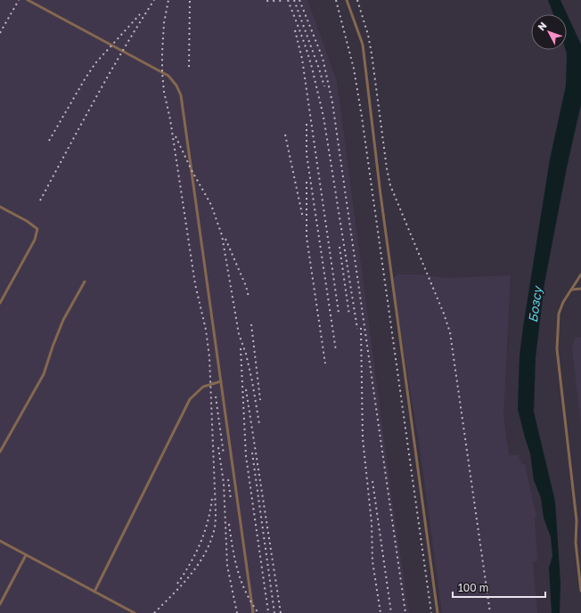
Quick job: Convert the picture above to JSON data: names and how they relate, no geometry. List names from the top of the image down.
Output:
{
  "water": ["Бозсу"],
  "scale_bar": "100 m",
  "north": "top left"
}
